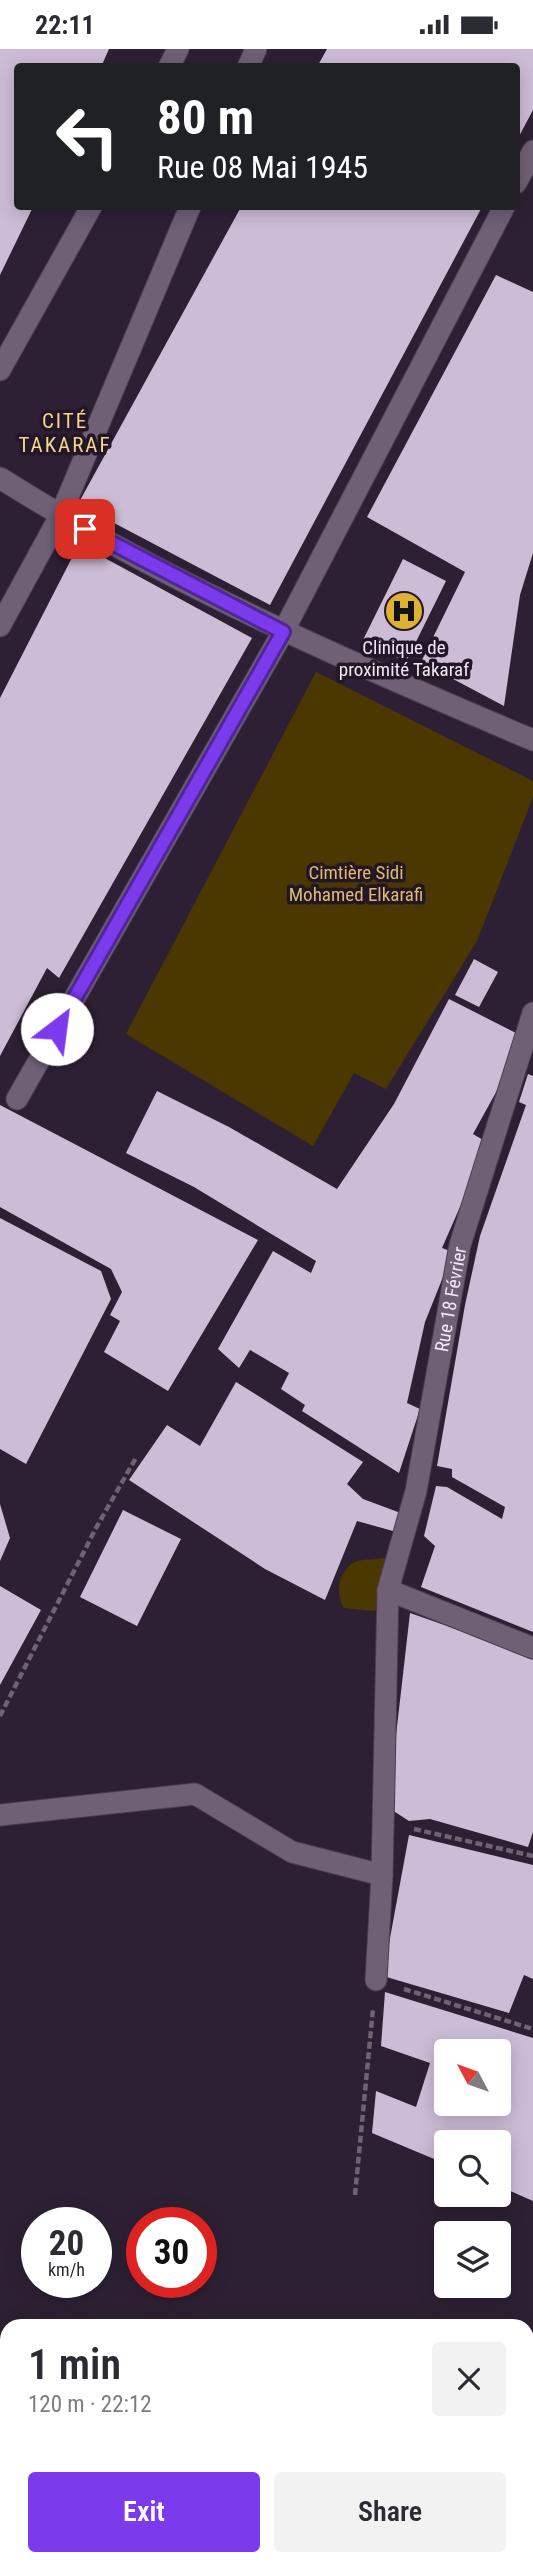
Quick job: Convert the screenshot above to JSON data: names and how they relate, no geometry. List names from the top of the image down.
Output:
{
  "streets": {
    "street": ["Rue 18 Février"]
  },
  "districts": ["CITÉ TAKARAF"],
  "parks": ["Cimtière Sidi Mohamed Elkarafi"],
  "places": {
    "hospital": ["Clinique de proximité Takaraf"]
  },
  "north": "top left",
  "page": {
    "status": "22:11",
    "turn": ["80 m", "Rue 08 Mai 1945"],
    "speed": "20 km/h",
    "limit": "30",
    "heading": ["1 min", "120 m · 22:12"],
    "buttons": ["Exit", "Share"]
  }
}
